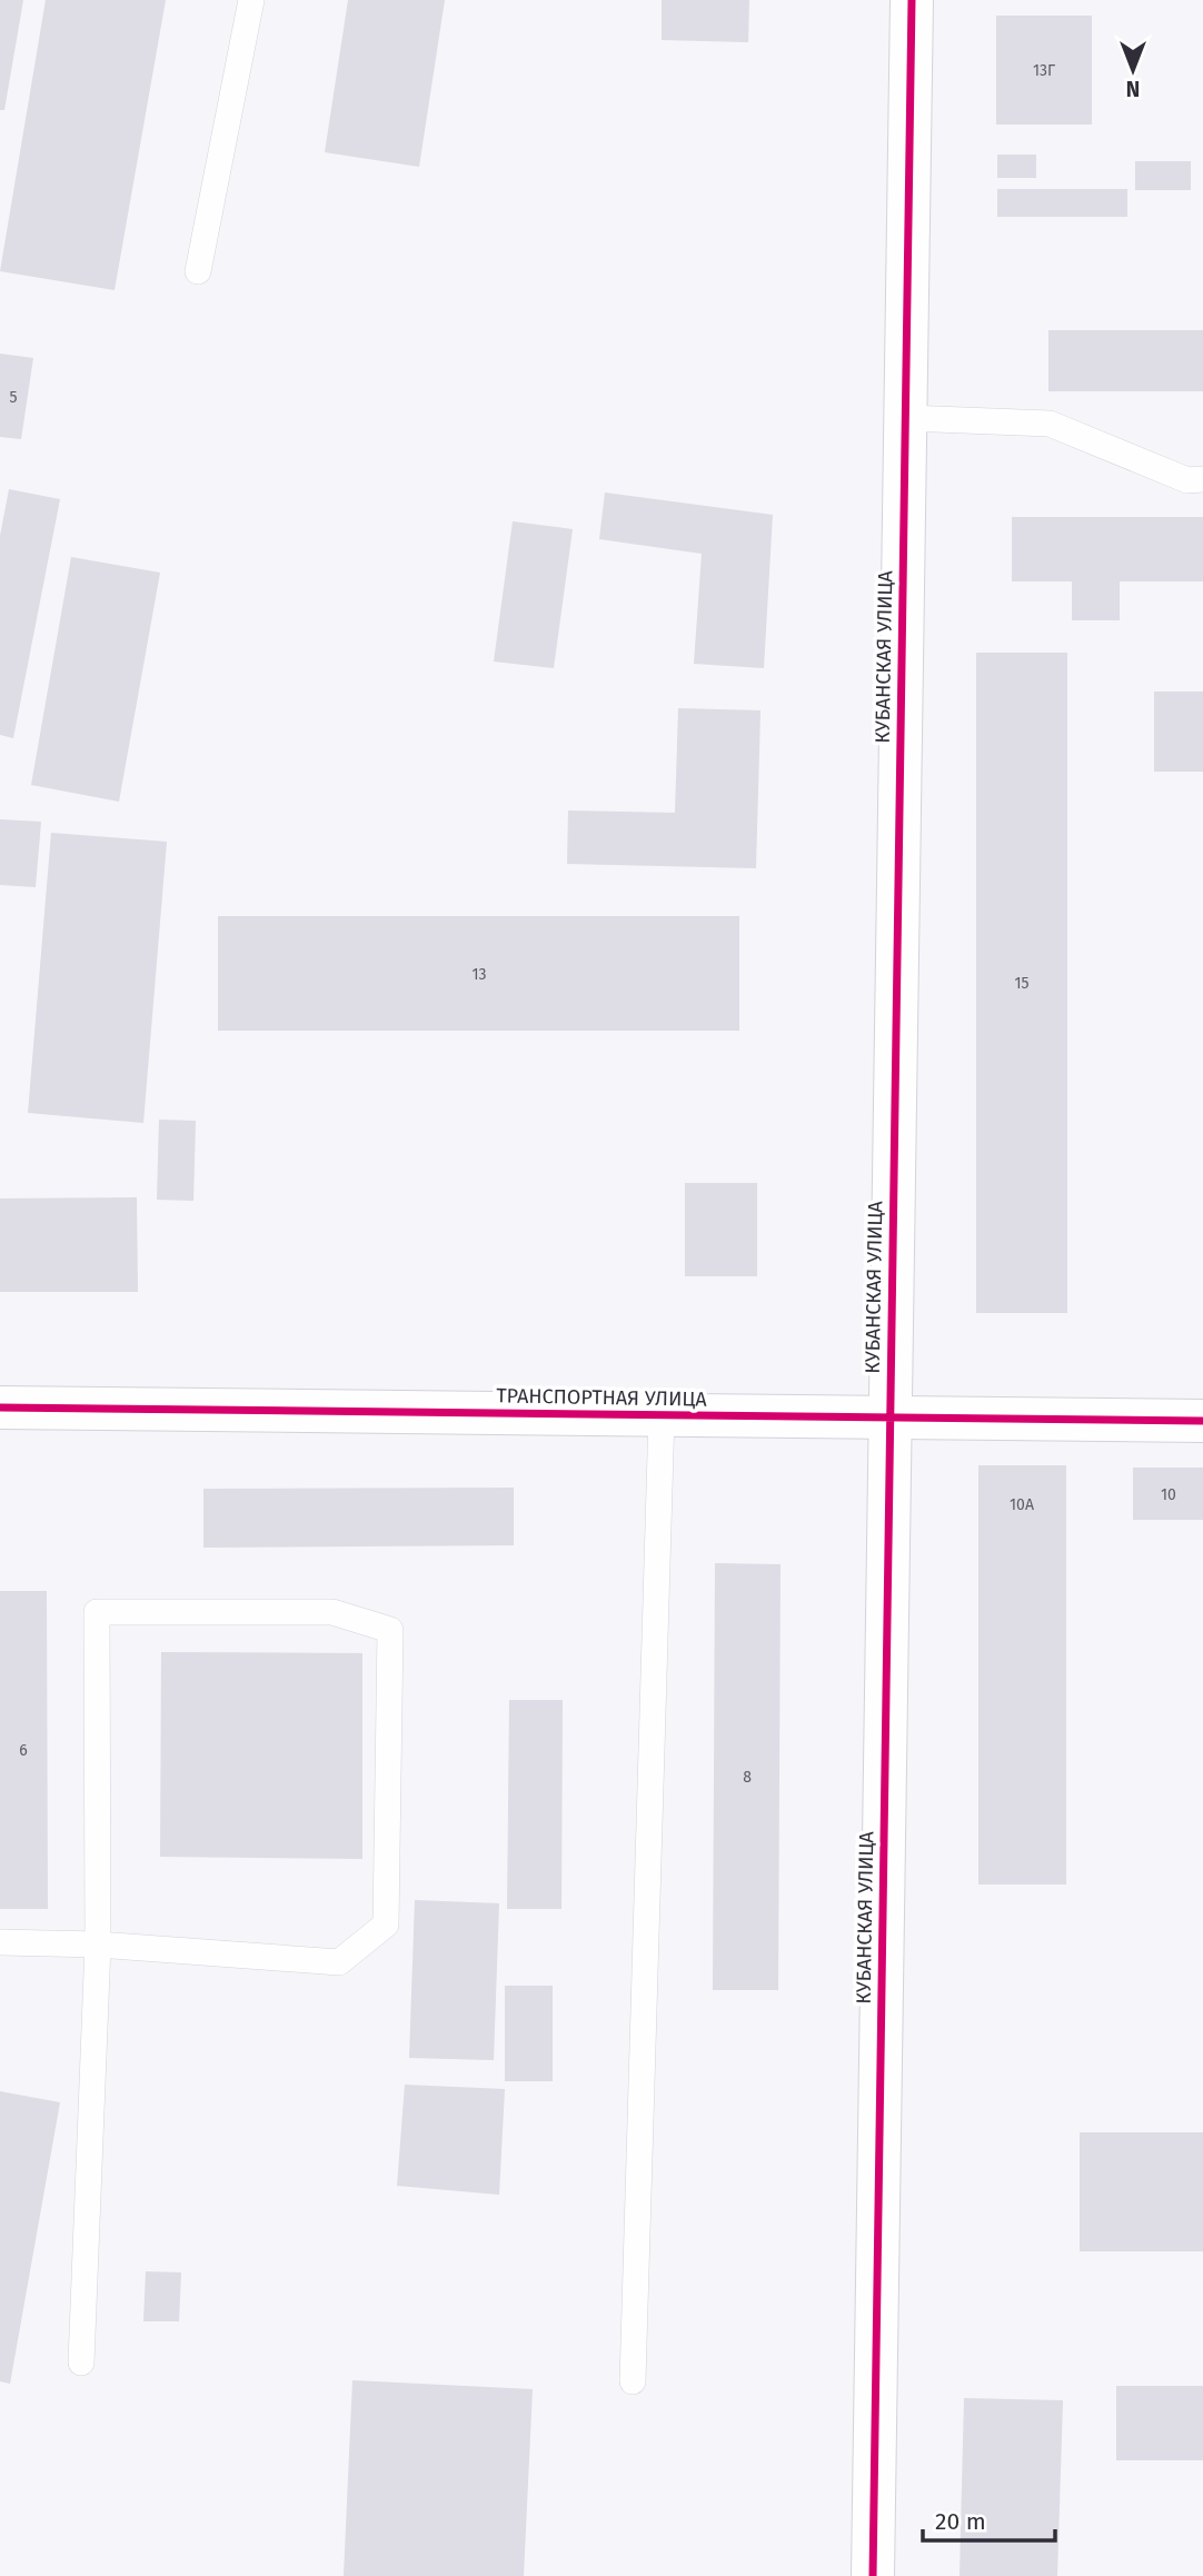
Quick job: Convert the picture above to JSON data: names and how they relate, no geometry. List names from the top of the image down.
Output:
{
  "streets": {
    "street": ["КУБАНСКАЯ УЛИЦА", "ТРАНСПОРТНАЯ УЛИЦА"]
  },
  "crossings": [
    ["КУБАНСКАЯ УЛИЦА", "ТРАНСПОРТНАЯ УЛИЦА"]
  ],
  "house_numbers": [
    "13Г",
    "5",
    "13",
    "15",
    "10",
    "10А",
    "6",
    "8"
  ],
  "scale_bar": "20 m",
  "north": "bottom"
}
